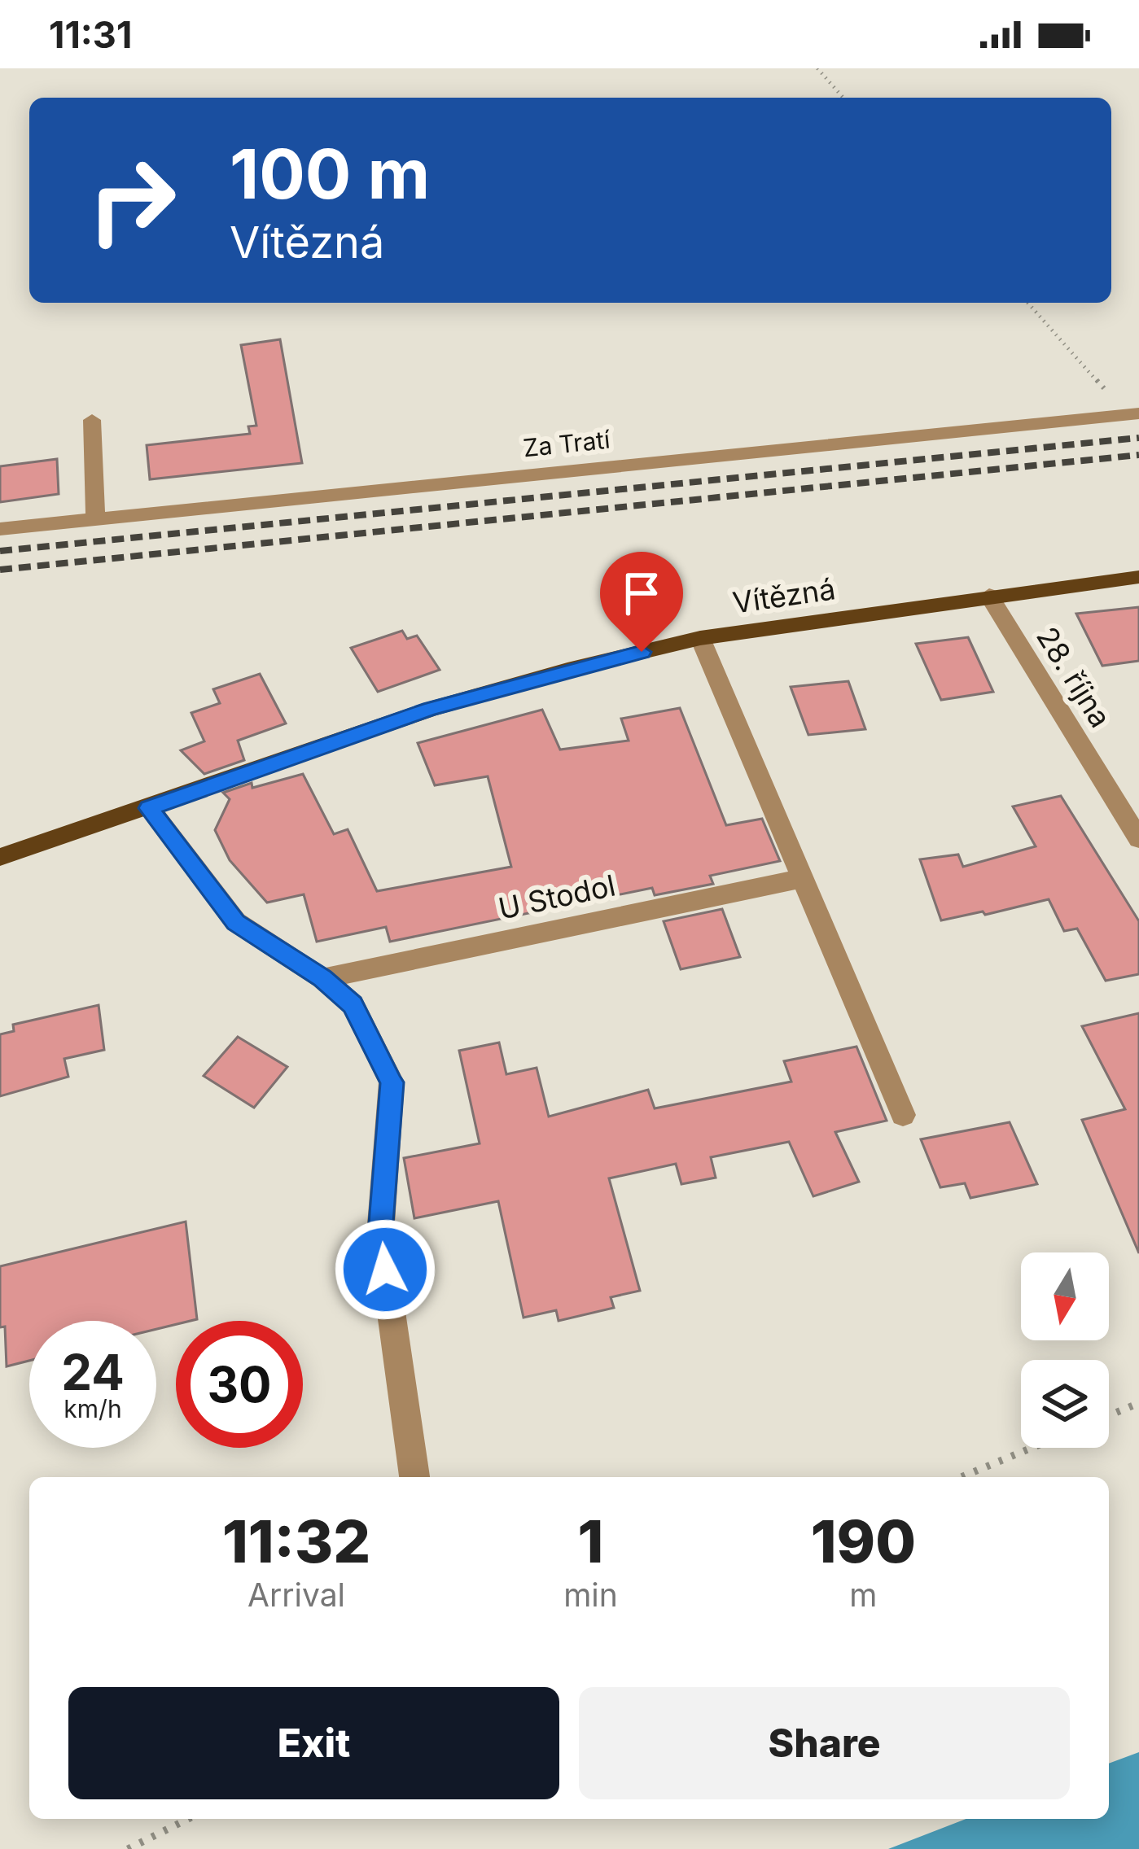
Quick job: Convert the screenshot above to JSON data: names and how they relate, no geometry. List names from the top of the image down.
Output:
{
  "streets": {
    "main road": ["Vítězná"],
    "street": ["Za Tratí", "28. října", "U Stodol"]
  },
  "crossings": [
    ["Vítězná", "28. října"]
  ],
  "north": "bottom",
  "page": {
    "status": "11:31",
    "turn": ["100 m", "Vítězná"],
    "speed": "24 km/h",
    "limit": "30",
    "eta": [
      "11:32",
      "Arrival",
      "1",
      "min",
      "190",
      "m"
    ],
    "buttons": ["Exit", "Share"]
  }
}
